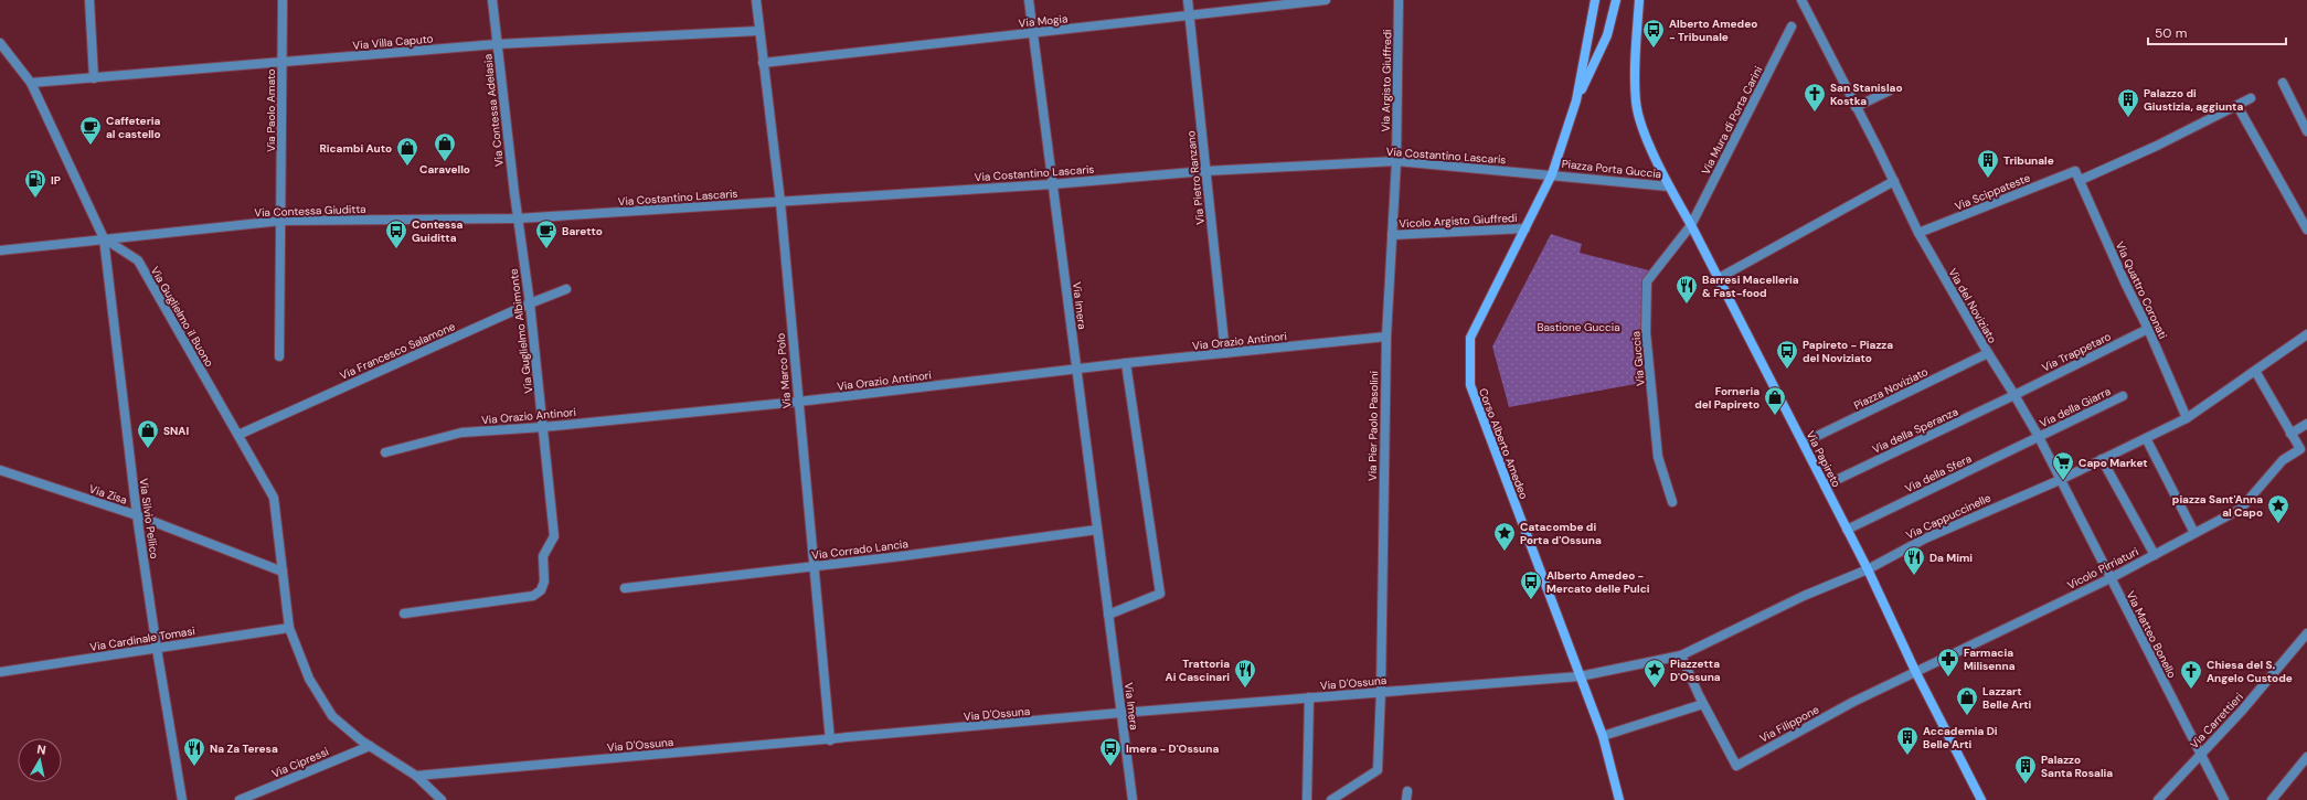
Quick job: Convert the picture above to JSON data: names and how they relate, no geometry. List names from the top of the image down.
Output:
{
  "streets": {
    "street": [
      "Via Mogia",
      "Via Villa Caputo",
      "Via Argisto Giuffredi",
      "Via Paolo Amato",
      "Via Contessa Adelasia",
      "Via Mura di Porta Carini",
      "Via Costantino Lascaris",
      "Piazza Porta Guccia",
      "Via Pietro Ranzano",
      "Via Scippateste",
      "Via Contessa Giuditta",
      "Vicolo Argisto Giuffredi",
      "Via Quattro Coronati",
      "Via Imera",
      "Via del Noviziato",
      "Via Guglielmo il Buono",
      "Via Guglielmo Albimonte",
      "Via Orazio Antinori",
      "Via Francesco Salamone",
      "Via Trappetaro",
      "Via Guccia",
      "Via Marco Polo",
      "Piazza Noviziato",
      "Via della Giarra",
      "Via Pier Paolo Pasolini",
      "Via della Speranza",
      "Corso Alberto Amedeo",
      "Via Papireto",
      "Via della Sfera",
      "Via Zisa",
      "Via Cappuccinelle",
      "Via Silvio Pellico",
      "Via Corrado Lancia",
      "Vicolo Pirriaturi",
      "Via Matteo Bonello",
      "Via Cardinale Tomasi",
      "Via D'Ossuna",
      "Via Carrettieri",
      "Via Filippone",
      "Via Cipressi"
    ]
  },
  "crossings": [
    ["Via Mogia", "Via Pietro Ranzano"],
    ["Via Mogia", "Via Imera"],
    ["Via Mogia", "Via Marco Polo"],
    ["Via Villa Caputo", "Via Paolo Amato"],
    ["Via Villa Caputo", "Via Contessa Adelasia"],
    ["Via Villa Caputo", "Via Marco Polo"],
    ["Via Argisto Giuffredi", "Via Costantino Lascaris"],
    ["Via Argisto Giuffredi", "Via Pier Paolo Pasolini"],
    ["Via Paolo Amato", "Via Contessa Giuditta"],
    ["Via Contessa Adelasia", "Via Costantino Lascaris"],
    ["Via Contessa Adelasia", "Via Contessa Giuditta"],
    ["Via Contessa Adelasia", "Via Guglielmo Albimonte"],
    ["Via Mura di Porta Carini", "Via Guccia"],
    ["Via Mura di Porta Carini", "Via Papireto"],
    ["Via Costantino Lascaris", "Piazza Porta Guccia"],
    ["Via Costantino Lascaris", "Via Pietro Ranzano"],
    ["Via Costantino Lascaris", "Via Contessa Giuditta"],
    ["Via Costantino Lascaris", "Via Imera"],
    ["Via Costantino Lascaris", "Via Guglielmo Albimonte"],
    ["Via Costantino Lascaris", "Via Marco Polo"],
    ["Via Costantino Lascaris", "Via Pier Paolo Pasolini"],
    ["Via Costantino Lascaris", "Corso Alberto Amedeo"],
    ["Piazza Porta Guccia", "Corso Alberto Amedeo"],
    ["Piazza Porta Guccia", "Via Papireto"],
    ["Via Pietro Ranzano", "Via Orazio Antinori"],
    ["Via Scippateste", "Via Quattro Coronati"],
    ["Via Scippateste", "Via del Noviziato"],
    ["Via Contessa Giuditta", "Via Guglielmo il Buono"],
    ["Via Contessa Giuditta", "Via Guglielmo Albimonte"],
    ["Via Contessa Giuditta", "Via Silvio Pellico"],
    ["Vicolo Argisto Giuffredi", "Via Pier Paolo Pasolini"],
    ["Vicolo Argisto Giuffredi", "Corso Alberto Amedeo"],
    ["Via Quattro Coronati", "Via Trappetaro"],
    ["Via Quattro Coronati", "Via Cappuccinelle"],
    ["Via Imera", "Via Orazio Antinori"],
    ["Via Imera", "Via Corrado Lancia"],
    ["Via Imera", "Via D'Ossuna"],
    ["Via del Noviziato", "Via Trappetaro"],
    ["Via del Noviziato", "Piazza Noviziato"],
    ["Via del Noviziato", "Via della Giarra"],
    ["Via del Noviziato", "Via della Speranza"],
    ["Via del Noviziato", "Via della Sfera"],
    ["Via del Noviziato", "Via Cappuccinelle"],
    ["Via del Noviziato", "Via Matteo Bonello"],
    ["Via Guglielmo il Buono", "Via Francesco Salamone"],
    ["Via Guglielmo il Buono", "Via Zisa"],
    ["Via Guglielmo il Buono", "Via Silvio Pellico"],
    ["Via Guglielmo il Buono", "Via Cardinale Tomasi"],
    ["Via Guglielmo il Buono", "Via D'Ossuna"],
    ["Via Guglielmo il Buono", "Via Cipressi"],
    ["Via Guglielmo Albimonte", "Via Orazio Antinori"],
    ["Via Guglielmo Albimonte", "Via Francesco Salamone"],
    ["Via Orazio Antinori", "Via Marco Polo"],
    ["Via Orazio Antinori", "Via Pier Paolo Pasolini"],
    ["Via Trappetaro", "Via della Speranza"],
    ["Via Guccia", "Via Papireto"],
    ["Via Marco Polo", "Via Corrado Lancia"],
    ["Via Marco Polo", "Via D'Ossuna"],
    ["Piazza Noviziato", "Via Papireto"],
    ["Via della Giarra", "Via della Sfera"],
    ["Via Pier Paolo Pasolini", "Via D'Ossuna"],
    ["Via della Speranza", "Via Papireto"],
    ["Corso Alberto Amedeo", "Via Cappuccinelle"],
    ["Corso Alberto Amedeo", "Via D'Ossuna"],
    ["Via Papireto", "Via della Sfera"],
    ["Via Papireto", "Via Cappuccinelle"],
    ["Via Papireto", "Vicolo Pirriaturi"],
    ["Via Papireto", "Via Filippone"],
    ["Via Zisa", "Via Silvio Pellico"],
    ["Via Cappuccinelle", "Via Matteo Bonello"],
    ["Via Cappuccinelle", "Via D'Ossuna"],
    ["Via Cappuccinelle", "Via Filippone"],
    ["Via Silvio Pellico", "Via Cardinale Tomasi"],
    ["Vicolo Pirriaturi", "Via Matteo Bonello"],
    ["Vicolo Pirriaturi", "Via Filippone"],
    ["Via Matteo Bonello", "Via Carrettieri"]
  ],
  "parks": ["Bastione Guccia"],
  "places": {
    "bus stop": [
      "Alberto Amedeo - Tribunale",
      "Contessa Guiditta",
      "Papireto - Piazza del Noviziato",
      "Alberto Amedeo - Mercato delle Pulci",
      "Imera - D'Ossuna"
    ],
    "church": ["San Stanislao Kostka", "Chiesa del S. Angelo Custode"],
    "building": [
      "Palazzo di Giustizia, aggiunta",
      "Tribunale",
      "Accademia Di Belle Arti",
      "Palazzo Santa Rosalia"
    ],
    "cafe": ["Caffeteria al castello", "Baretto"],
    "shop": [
      "Caravello",
      "Ricambi Auto",
      "Forneria del Papireto",
      "SNAI",
      "Lazzart Belle Arti"
    ],
    "fuel station": ["IP"],
    "restaurant": [
      "Barresi Macelleria & Fast-food",
      "Da Mimi",
      "Trattoria Ai Cascinari",
      "Na Za Teresa"
    ],
    "supermarket": ["Capo Market"],
    "place": ["piazza Sant'Anna al Capo", "Catacombe di Porta d'Ossuna", "Piazzetta D'Ossuna"],
    "pharmacy": ["Farmacia Milisenna"]
  },
  "scale_bar": "50 m",
  "north": "top"
}
